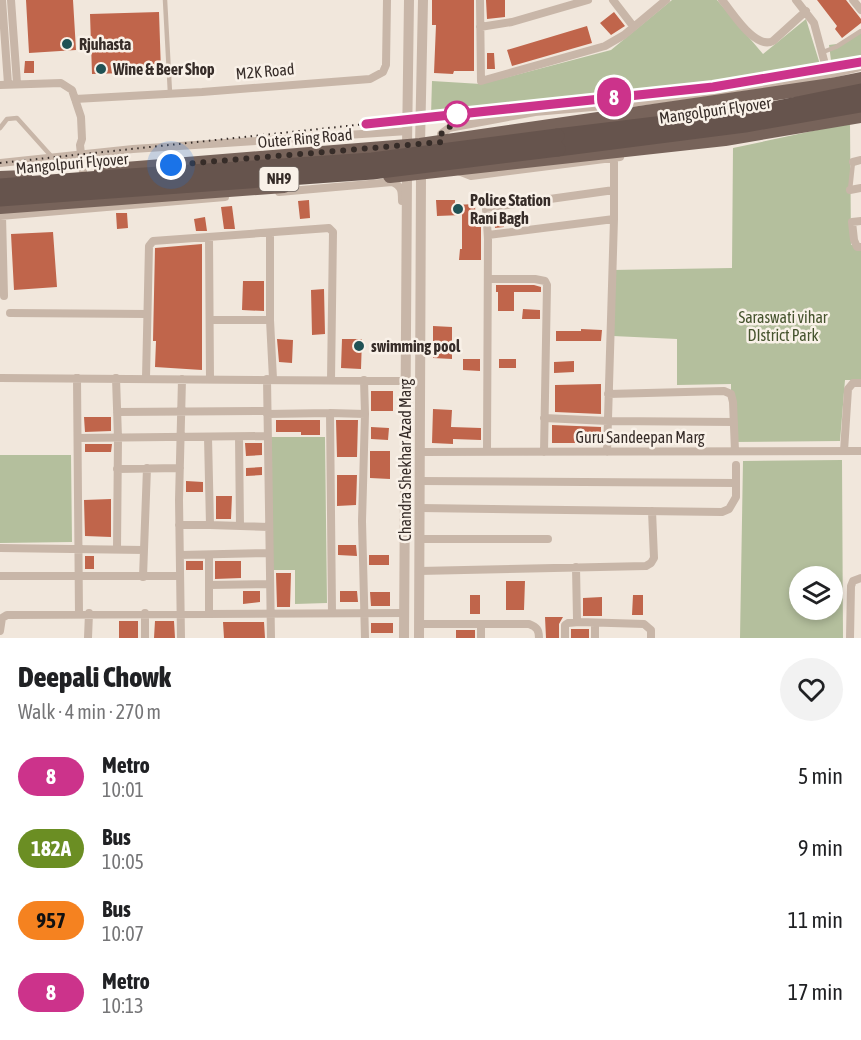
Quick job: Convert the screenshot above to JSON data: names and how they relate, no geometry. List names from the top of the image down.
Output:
{
  "streets": {
    "highway": ["Mangolpuri Flyover", "NH9"],
    "main road": ["Outer Ring Road"],
    "street": ["M2K Road", "Guru Sandeepan Marg", "Chandra Shekhar Azad Marg"]
  },
  "crossings": [
    ["Guru Sandeepan Marg", "Chandra Shekhar Azad Marg"]
  ],
  "parks": ["Saraswati vihar DIstrict Park"],
  "places": [
    "Rjuhasta",
    "Wine & Beer Shop",
    "Police Station Rani Bagh",
    "swimming pool"
  ],
  "lines": ["metro line 8"],
  "page": {
    "on_map": "8",
    "heading": ["Deepali Chowk", "Walk · 4 min · 270 m"],
    "list": [
      {
        "mark": "8",
        "name": "Metro",
        "note": "10:01",
        "value": "5 min"
      },
      {
        "mark": "182A",
        "name": "Bus",
        "note": "10:05",
        "value": "9 min"
      },
      {
        "mark": "957",
        "name": "Bus",
        "note": "10:07",
        "value": "11 min"
      },
      {
        "mark": "8",
        "name": "Metro",
        "note": "10:13",
        "value": "17 min"
      }
    ]
  }
}
